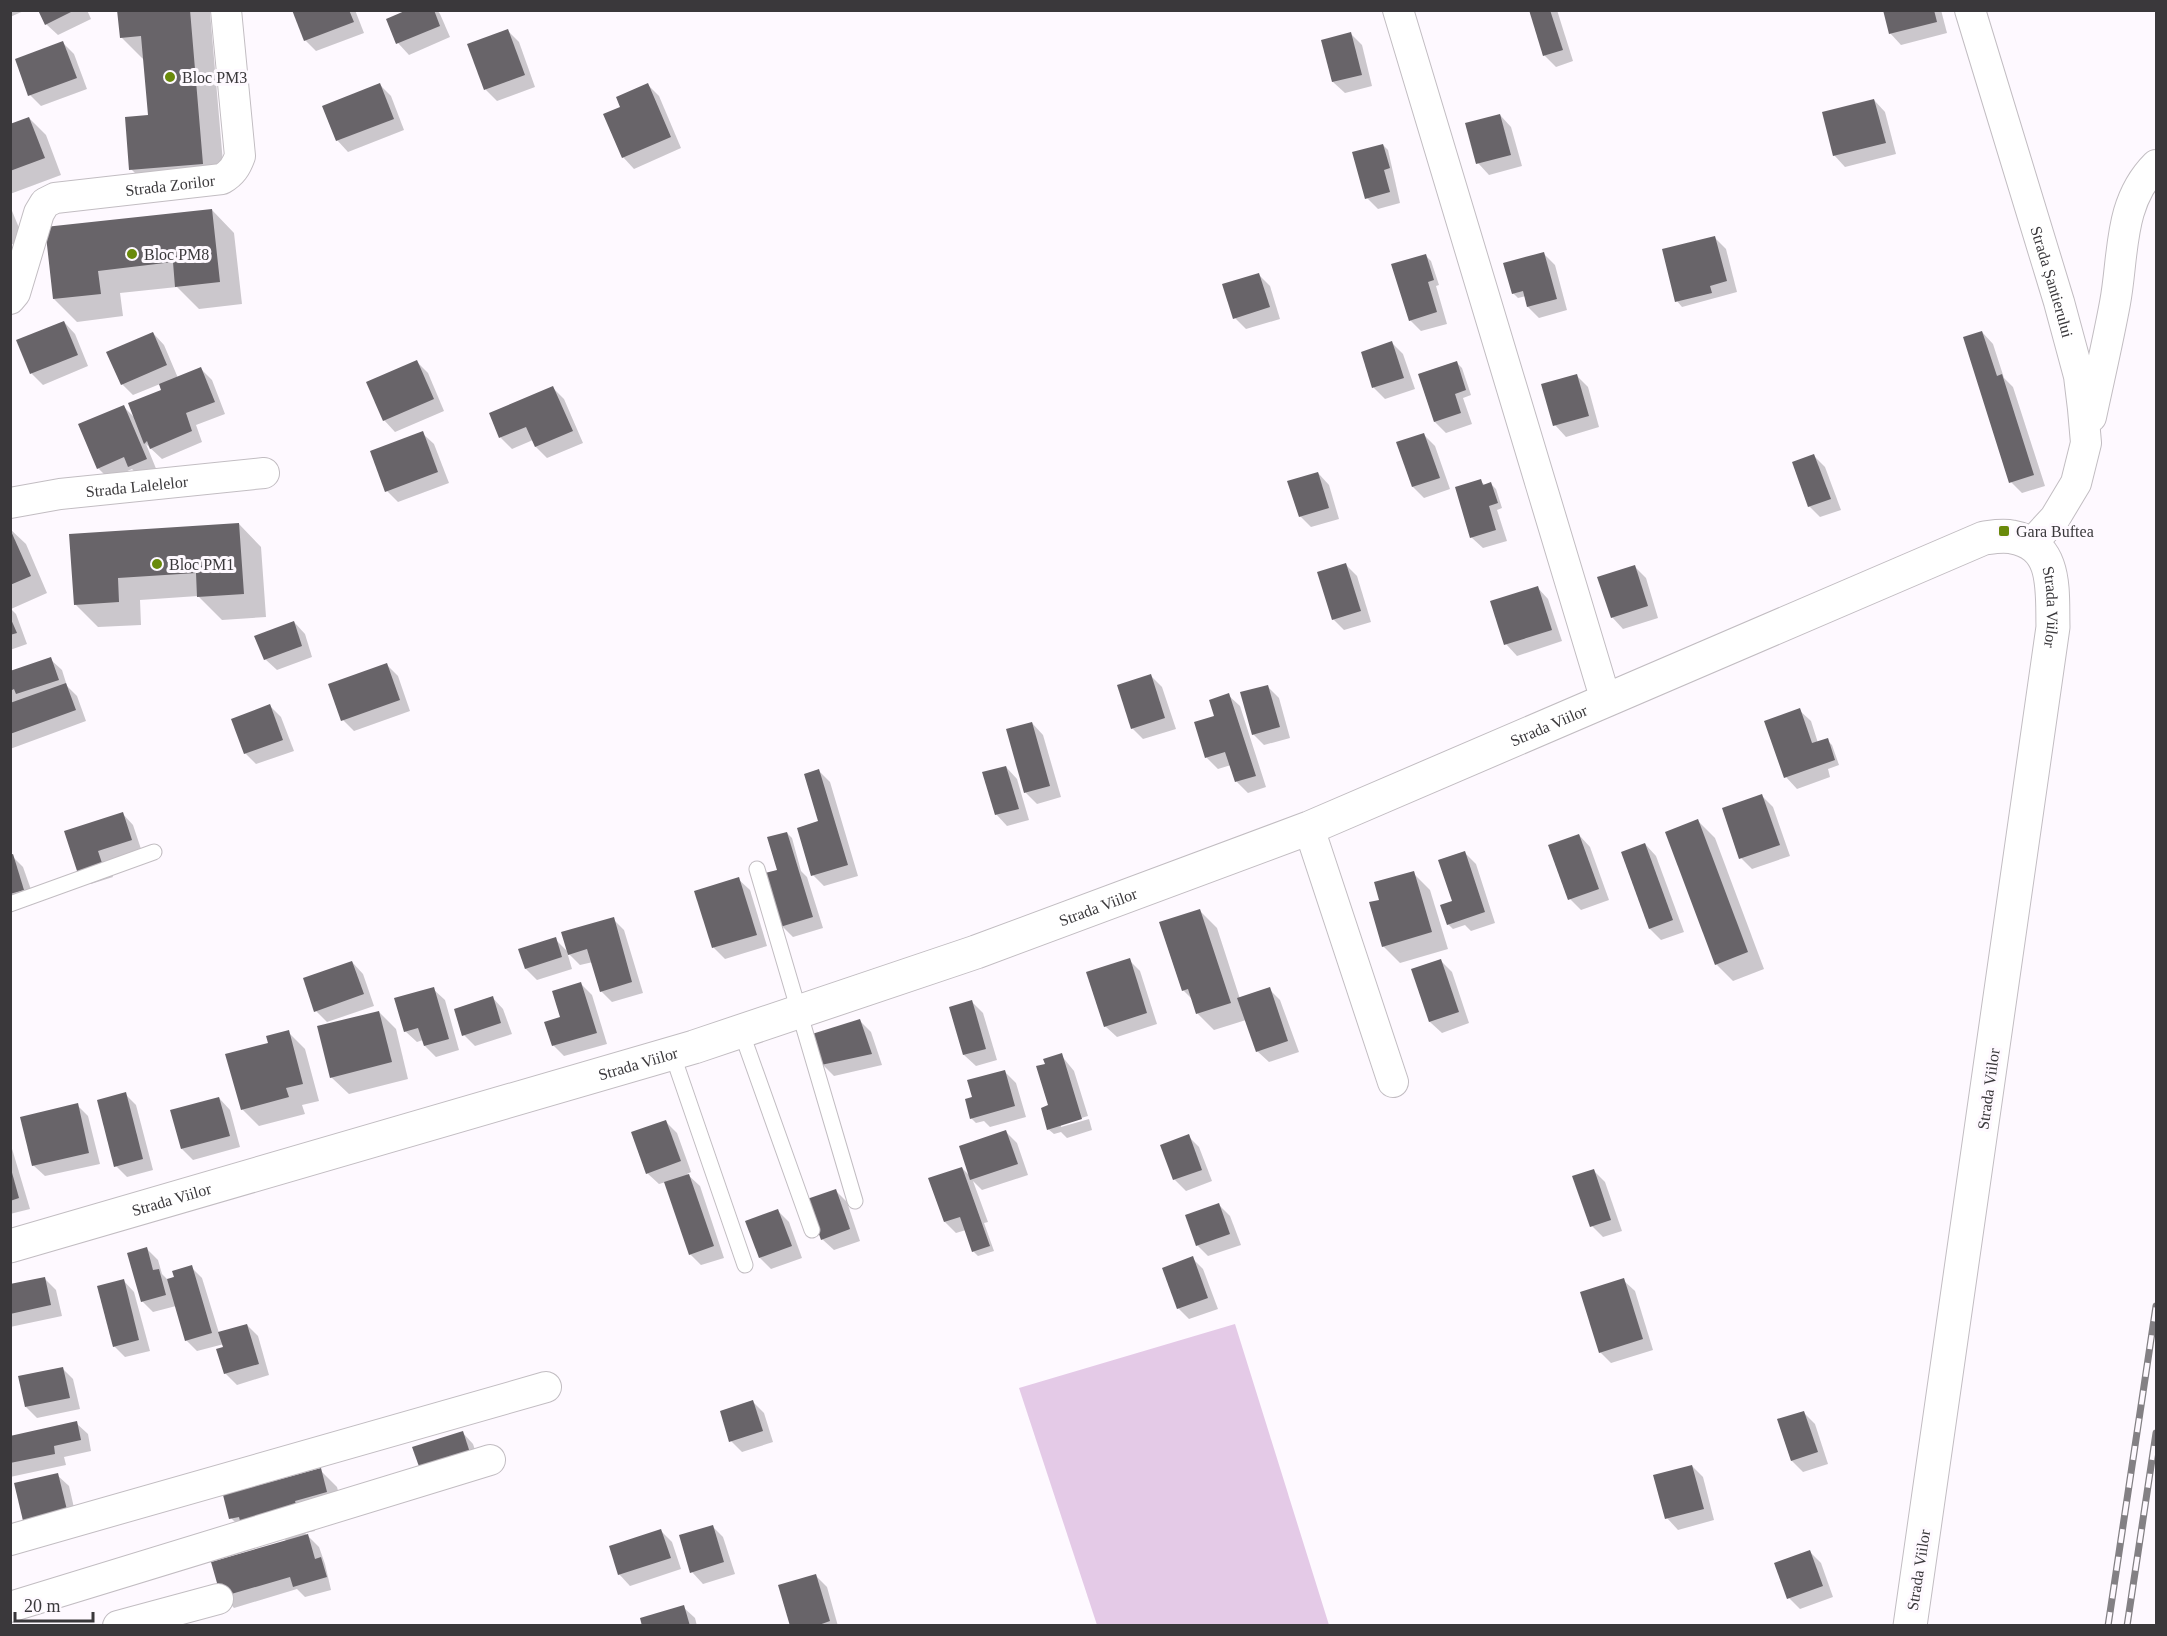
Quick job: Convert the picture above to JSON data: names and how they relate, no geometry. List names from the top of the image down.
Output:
{
  "streets": {
    "main road": ["Strada Viilor"],
    "street": ["Strada Zorilor", "Strada Șantierului", "Strada Lalelelor"]
  },
  "crossings": [
    ["Strada Șantierului", "Strada Viilor"]
  ],
  "places": {
    "other": ["Bloc PM3", "Bloc PM8", "Bloc PM1"],
    "transit": ["Gara Buftea"]
  },
  "scale_bar": "20 m"
}
